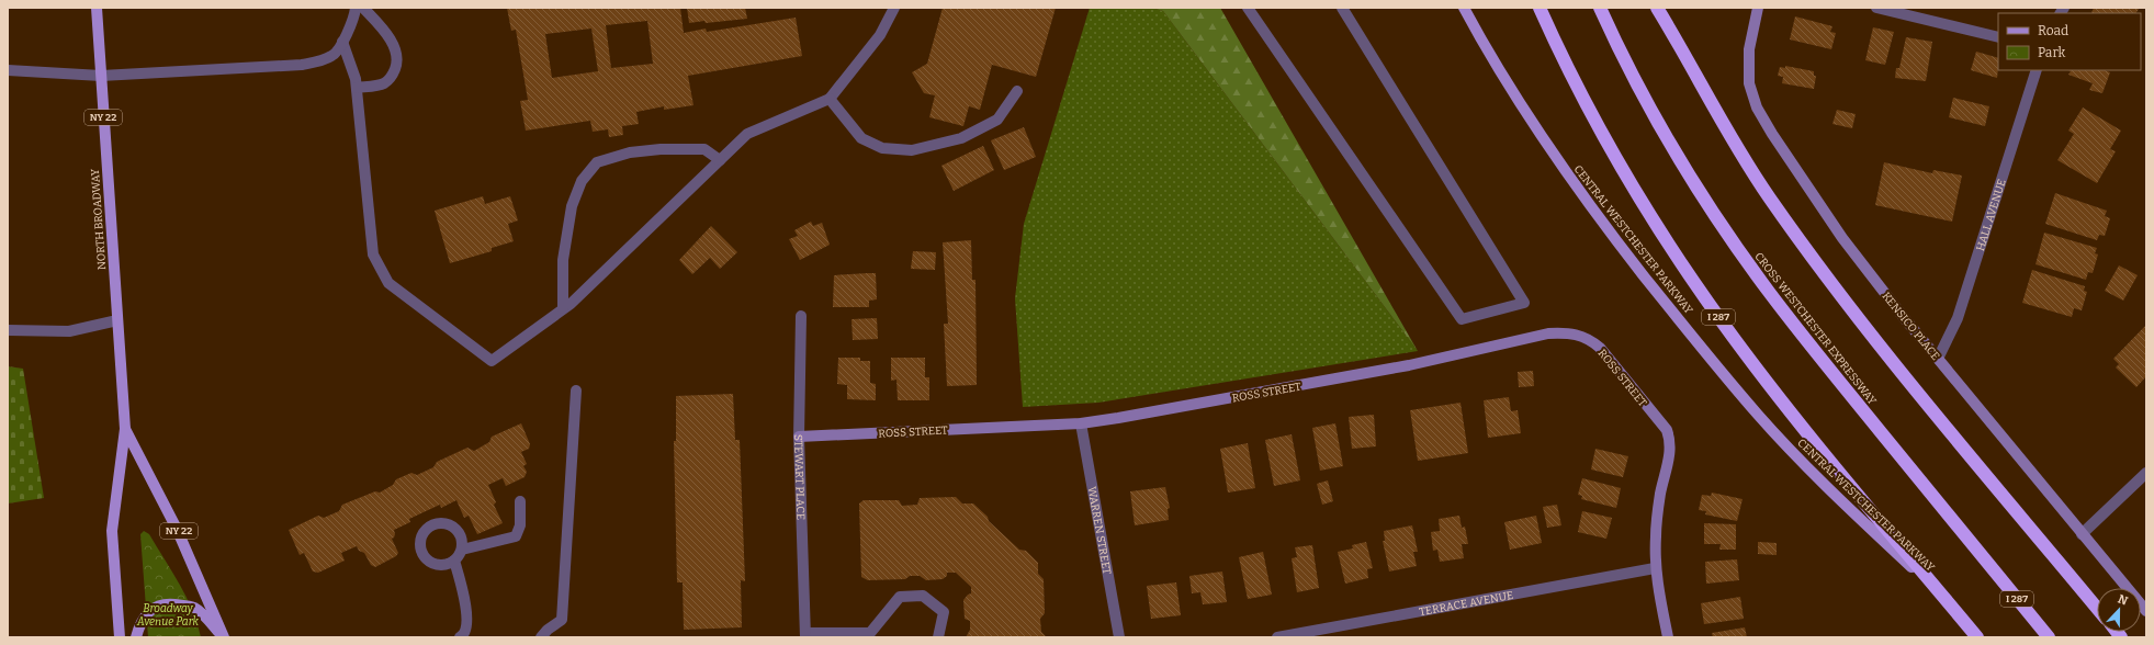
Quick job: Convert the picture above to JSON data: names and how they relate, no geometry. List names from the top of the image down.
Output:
{
  "streets": {
    "highway": ["I 287", "CROSS WESTCHESTER EXPRESSWAY"],
    "main road": ["NY 22", "NORTH BROADWAY", "CENTRAL WESTCHESTER PARKWAY"],
    "street": [
      "HALL AVENUE",
      "KENSICO PLACE",
      "ROSS STREET",
      "STEWART PLACE",
      "WARREN STREET",
      "TERRACE AVENUE"
    ]
  },
  "crossings": [
    ["HALL AVENUE", "KENSICO PLACE"],
    ["CENTRAL WESTCHESTER PARKWAY", "I 287"],
    ["ROSS STREET", "STEWART PLACE"],
    ["ROSS STREET", "WARREN STREET"],
    ["ROSS STREET", "TERRACE AVENUE"]
  ],
  "parks": ["Broadway Avenue Park"],
  "legend": ["Road", "Park"],
  "north": "top"
}
